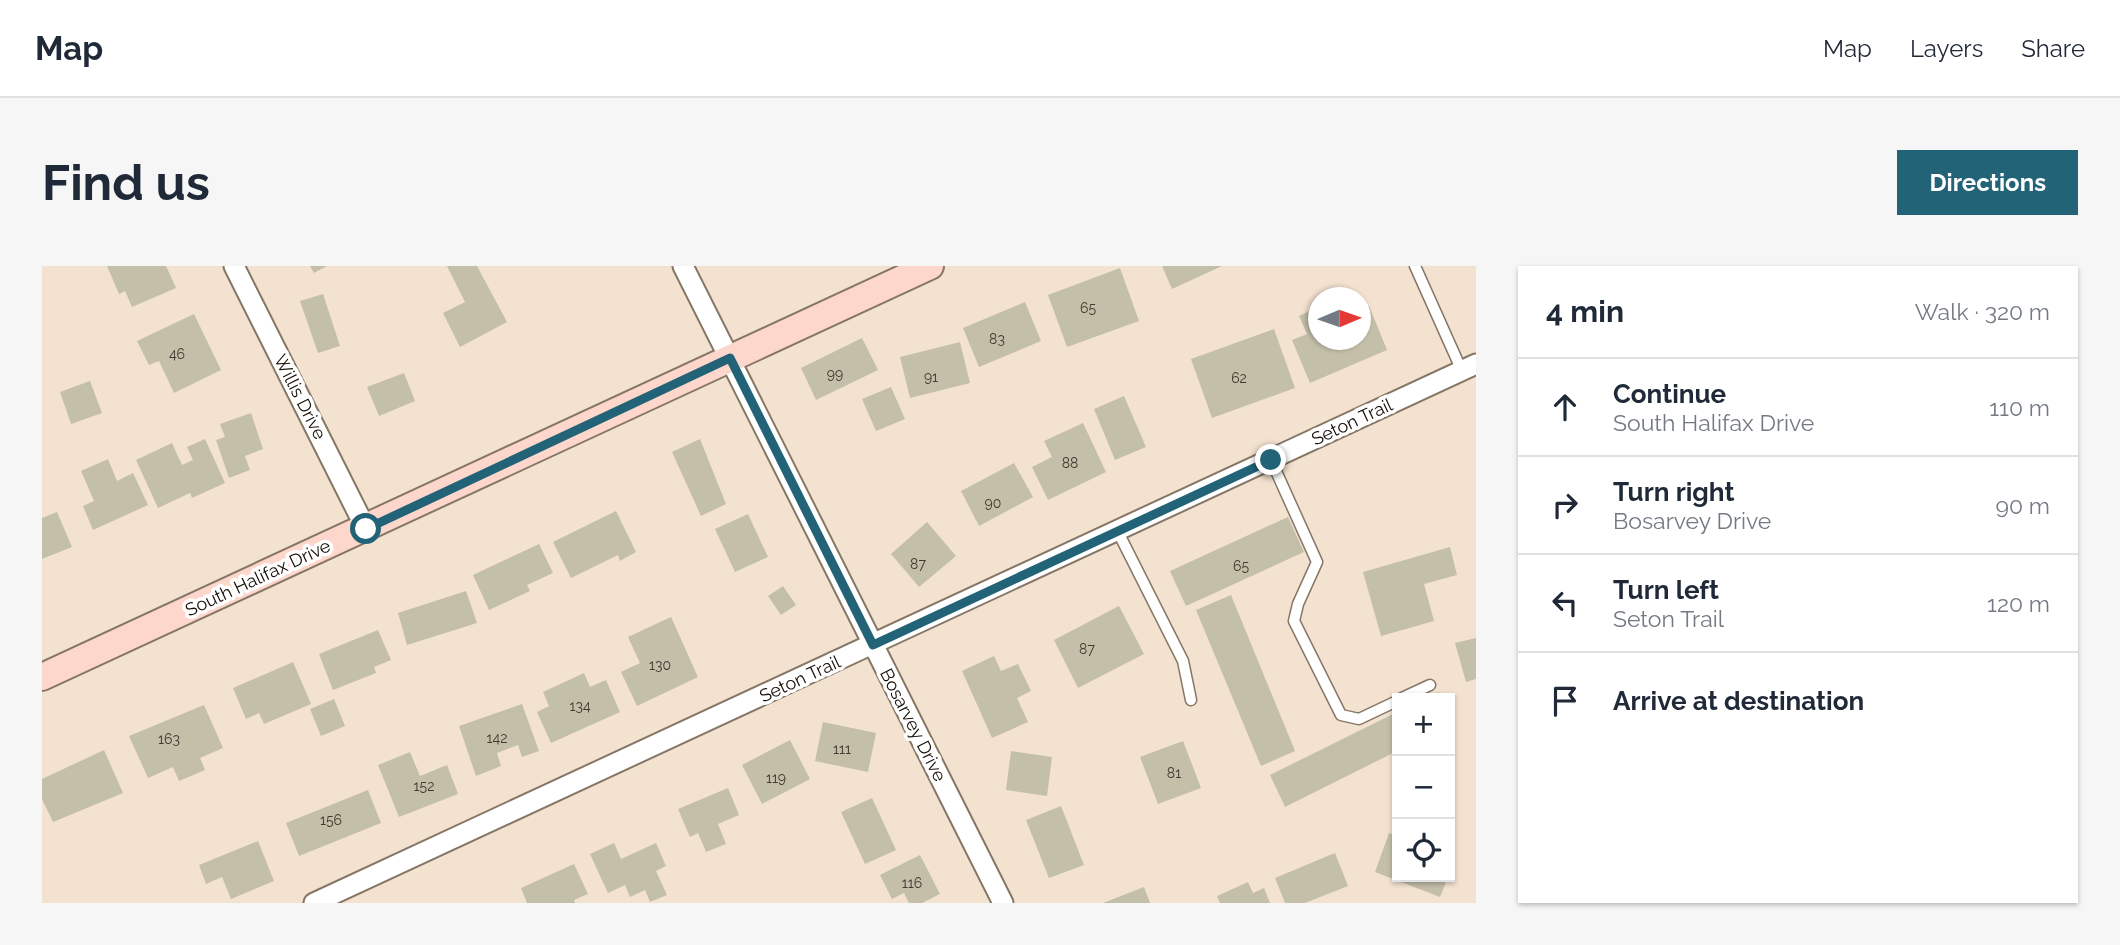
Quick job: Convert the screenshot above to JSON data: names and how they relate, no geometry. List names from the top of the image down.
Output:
{
  "streets": {
    "street": [
      "Willis Drive",
      "Seton Trail",
      "South Halifax Drive",
      "Bosarvey Drive"
    ]
  },
  "crossings": [
    ["Willis Drive", "South Halifax Drive"],
    ["Seton Trail", "Bosarvey Drive"],
    ["South Halifax Drive", "Bosarvey Drive"]
  ],
  "house_numbers": [
    "65",
    "83",
    "46",
    "99",
    "91",
    "62",
    "88",
    "90",
    "87",
    "65",
    "87",
    "130",
    "134",
    "142",
    "163",
    "111",
    "81",
    "119",
    "152",
    "156",
    "116"
  ],
  "north": "right",
  "page": {
    "header": "Map",
    "nav": ["Map", "Layers", "Share"],
    "buttons": "Directions",
    "title": "Find us",
    "heading": ["4 min", "Walk · 320 m"],
    "list": [
      ["Continue", "South Halifax Drive", "110 m"],
      ["Turn right", "Bosarvey Drive", "90 m"],
      ["Turn left", "Seton Trail", "120 m"],
      "Arrive at destination"
    ],
    "map_buttons": ["+", "−"]
  }
}
